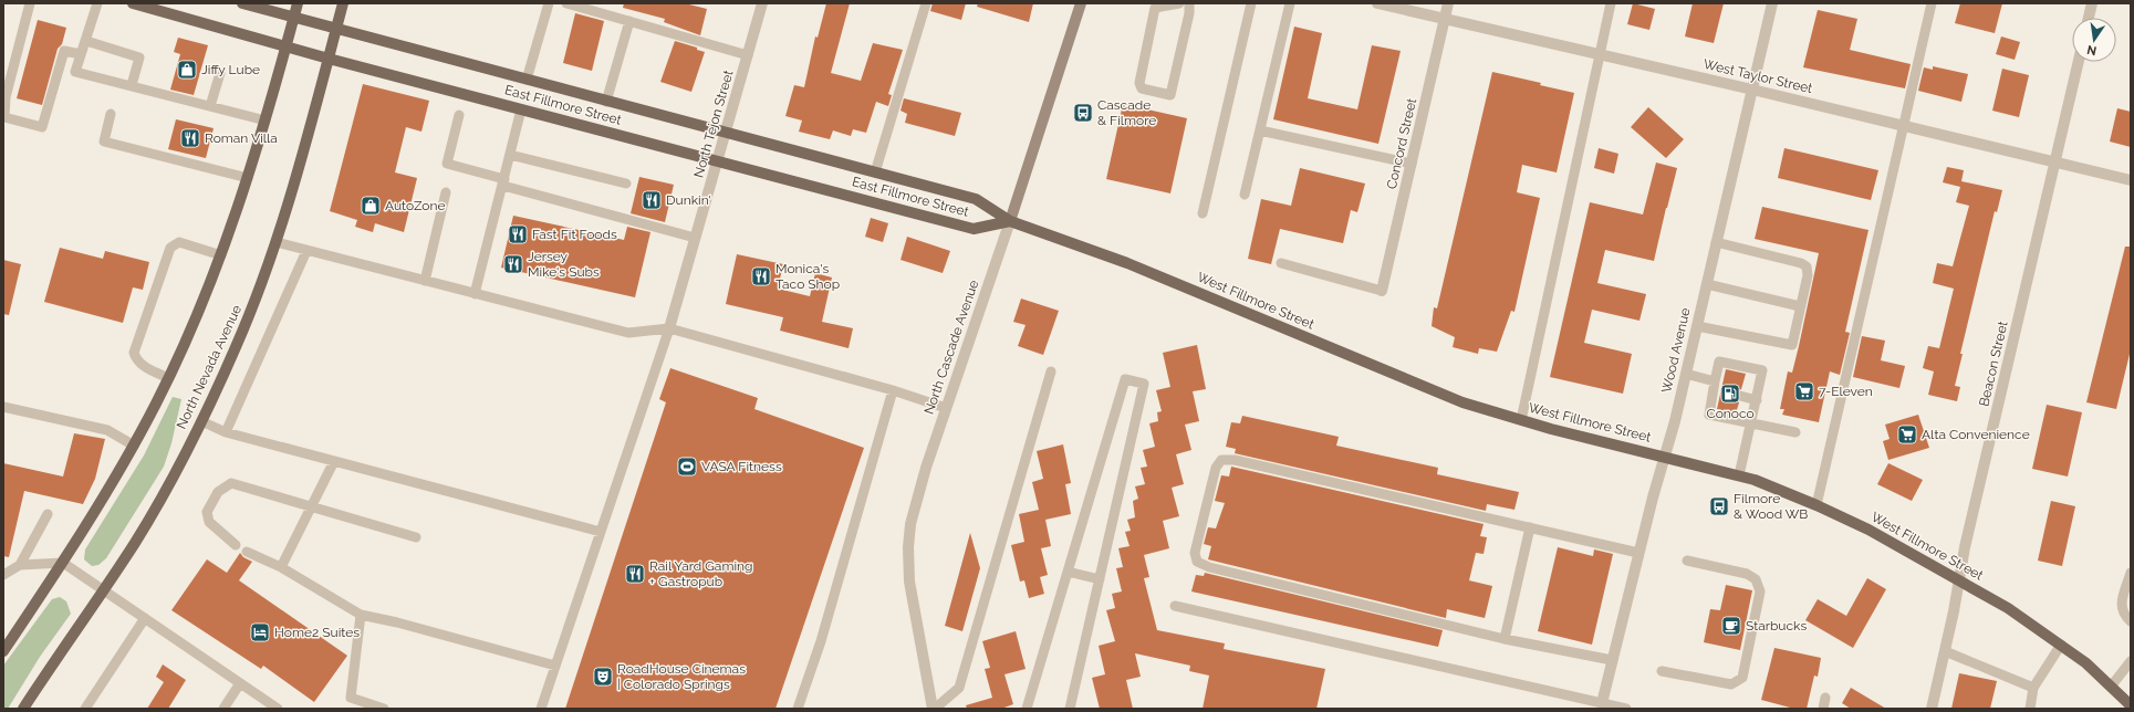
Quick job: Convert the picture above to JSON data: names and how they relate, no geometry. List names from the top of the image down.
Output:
{
  "streets": {
    "main road": [
      "East Fillmore Street",
      "West Fillmore Street",
      "North Cascade Avenue",
      "North Nevada Avenue"
    ],
    "street": [
      "West Taylor Street",
      "North Tejon Street",
      "Concord Street",
      "Wood Avenue",
      "Beacon Street"
    ]
  },
  "crossings": [
    ["West Taylor Street", "Concord Street"],
    ["West Taylor Street", "Wood Avenue"],
    ["West Taylor Street", "Beacon Street"],
    ["East Fillmore Street", "North Tejon Street"],
    ["East Fillmore Street", "West Fillmore Street"],
    ["East Fillmore Street", "North Cascade Avenue"],
    ["East Fillmore Street", "North Nevada Avenue"],
    ["West Fillmore Street", "North Cascade Avenue"],
    ["West Fillmore Street", "Wood Avenue"],
    ["West Fillmore Street", "Beacon Street"]
  ],
  "places": {
    "shop": ["Jiffy Lube", "AutoZone"],
    "bus stop": ["Cascade & Filmore", "Filmore & Wood WB"],
    "restaurant": [
      "Roman Villa",
      "Dunkin'",
      "Fast Fit Foods",
      "Jersey Mike's Subs",
      "Monica's Taco Shop",
      "Rail Yard Gaming + Gastropub"
    ],
    "supermarket": ["7-Eleven", "Alta Convenience"],
    "fuel station": ["Conoco"],
    "sports": ["VASA Fitness"],
    "cafe": ["Starbucks"],
    "hotel": ["Home2 Suites"],
    "theatre": ["RoadHouse Cinemas | Colorado Springs"]
  },
  "north": "bottom"
}
